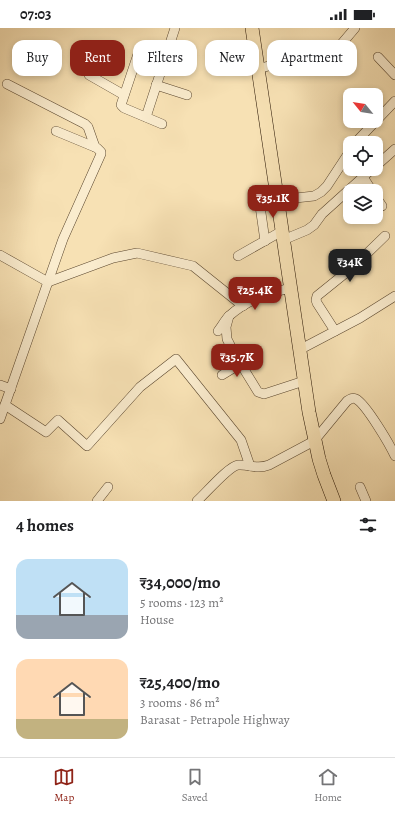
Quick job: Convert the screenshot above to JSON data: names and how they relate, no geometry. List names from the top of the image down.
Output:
{
  "north": "top left",
  "page": {
    "status": "07:03",
    "chip": [
      "Buy",
      "Rent",
      "Filters",
      "New",
      "Apartment"
    ],
    "price": [
      "₹35.1K",
      "₹34K",
      "₹25.4K",
      "₹35.7K"
    ],
    "heading": "4 homes",
    "list": [
      {
        "name": "₹34,000/mo",
        "note": "5 rooms · 123 m² · House"
      },
      {
        "name": "₹25,400/mo",
        "note": "3 rooms · 86 m² · Barasat - Petrapole Highway"
      }
    ],
    "tabs": ["Map", "Saved", "Home"]
  }
}
